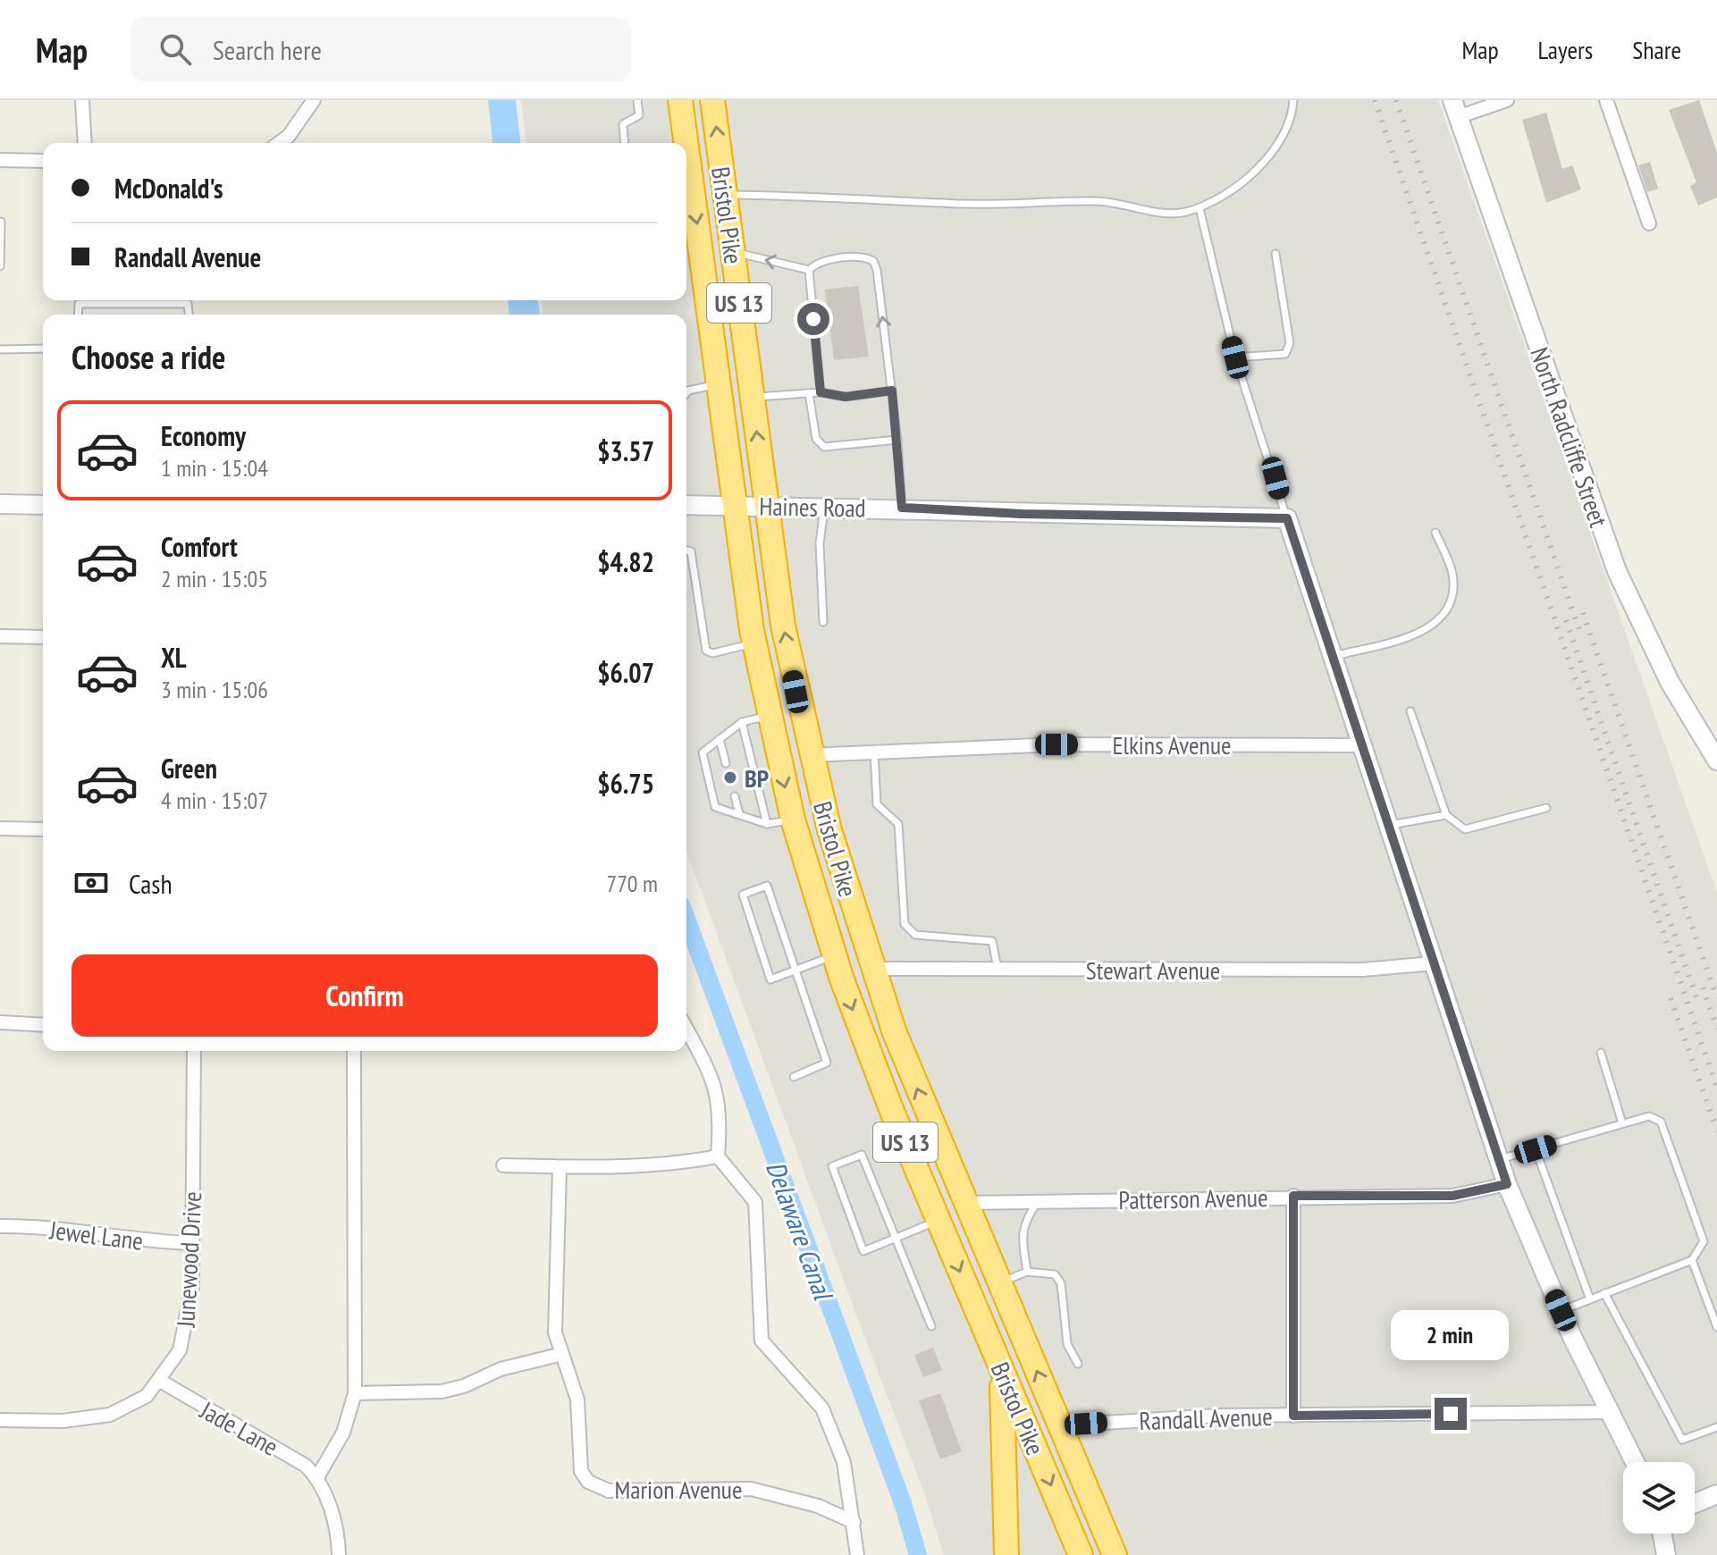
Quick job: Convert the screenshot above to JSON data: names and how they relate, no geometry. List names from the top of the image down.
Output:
{
  "streets": {
    "highway": ["Bristol Pike", "US 13"],
    "street": [
      "North Radcliffe Street",
      "Haines Road",
      "Elkins Avenue",
      "Stewart Avenue",
      "Patterson Avenue",
      "Jewel Lane",
      "Junewood Drive",
      "Randall Avenue",
      "Jade Lane",
      "Marion Avenue"
    ]
  },
  "crossings": [
    ["Bristol Pike", "Haines Road"],
    ["Bristol Pike", "Elkins Avenue"],
    ["Bristol Pike", "Stewart Avenue"],
    ["Bristol Pike", "Patterson Avenue"],
    ["Bristol Pike", "Randall Avenue"],
    ["Jewel Lane", "Junewood Drive"],
    ["Junewood Drive", "Jade Lane"]
  ],
  "water": ["Delaware Canal"],
  "places": ["BP"],
  "page": {
    "header": "Map",
    "search": "Search here",
    "nav": ["Map", "Layers", "Share"],
    "banner": ["McDonald's", "Randall Avenue"],
    "heading": "Choose a ride",
    "list": [
      {
        "name": "Economy",
        "note": "1 min · 15:04",
        "value": "$3.57"
      },
      {
        "name": "Comfort",
        "note": "2 min · 15:05",
        "value": "$4.82"
      },
      {
        "name": "XL",
        "note": "3 min · 15:06",
        "value": "$6.07"
      },
      {
        "name": "Green",
        "note": "4 min · 15:07",
        "value": "$6.75"
      }
    ],
    "pay": ["Cash", "770 m"],
    "buttons": "Confirm",
    "bubble": "2 min"
  }
}
